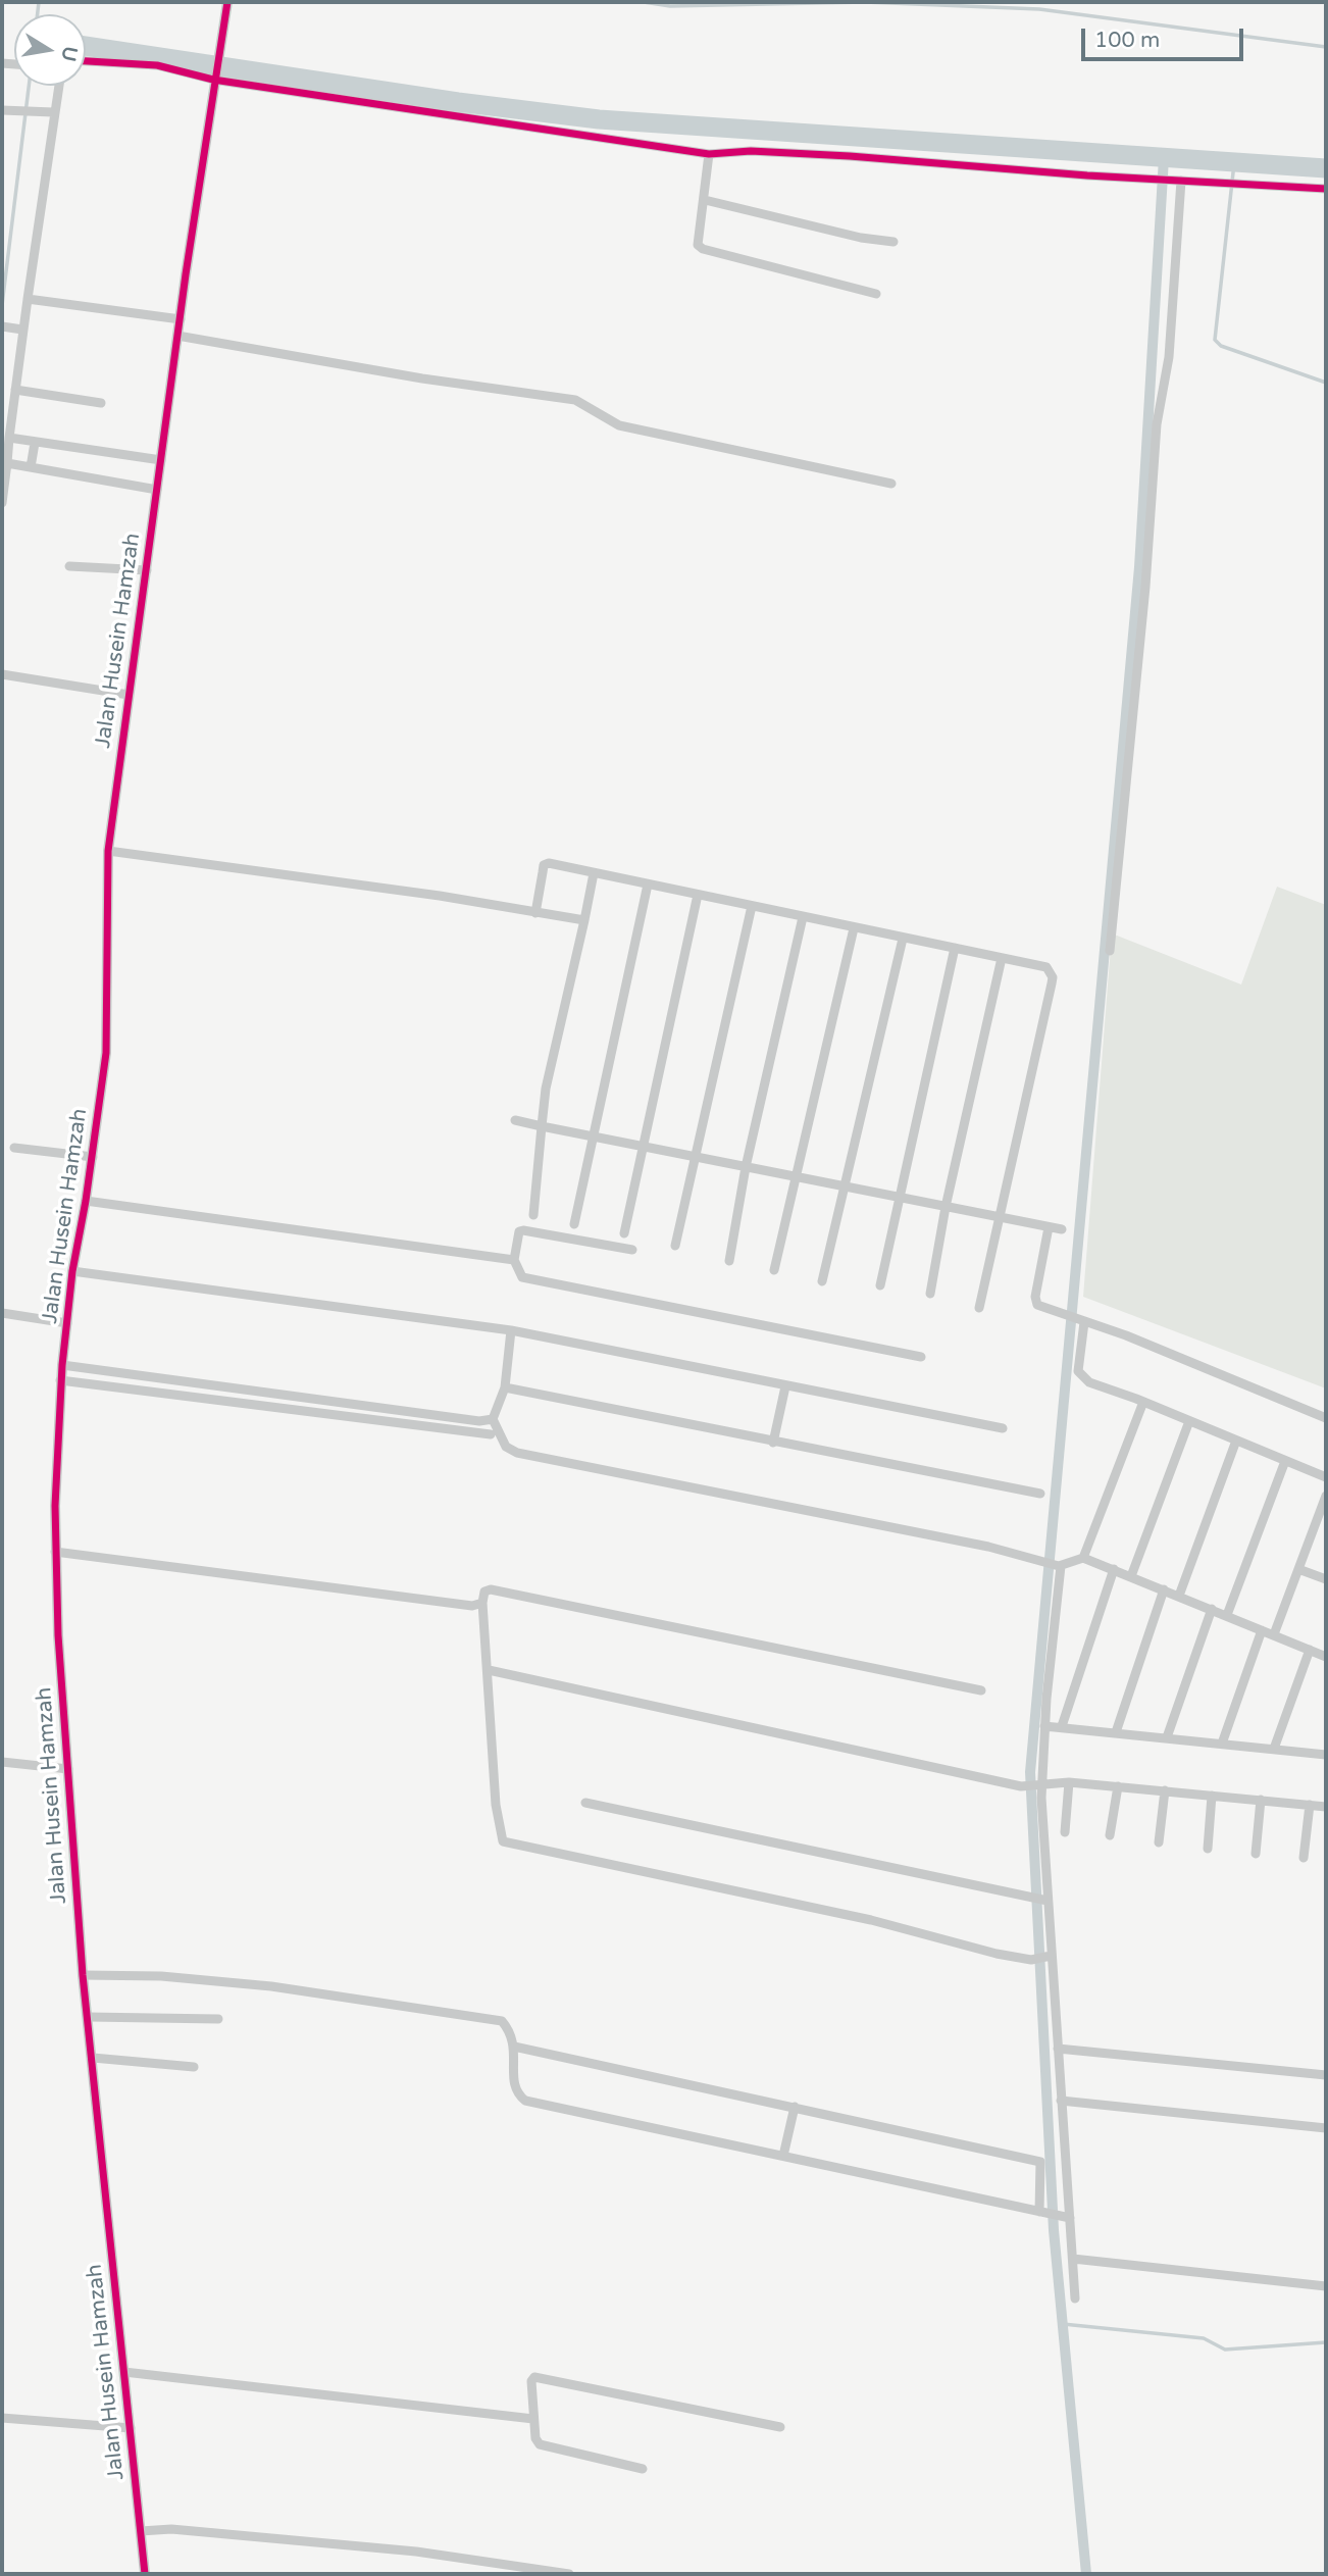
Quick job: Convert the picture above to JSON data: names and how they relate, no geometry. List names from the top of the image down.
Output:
{
  "streets": {
    "street": ["Jalan Husein Hamzah"]
  },
  "scale_bar": "100 m",
  "north": "right"
}
